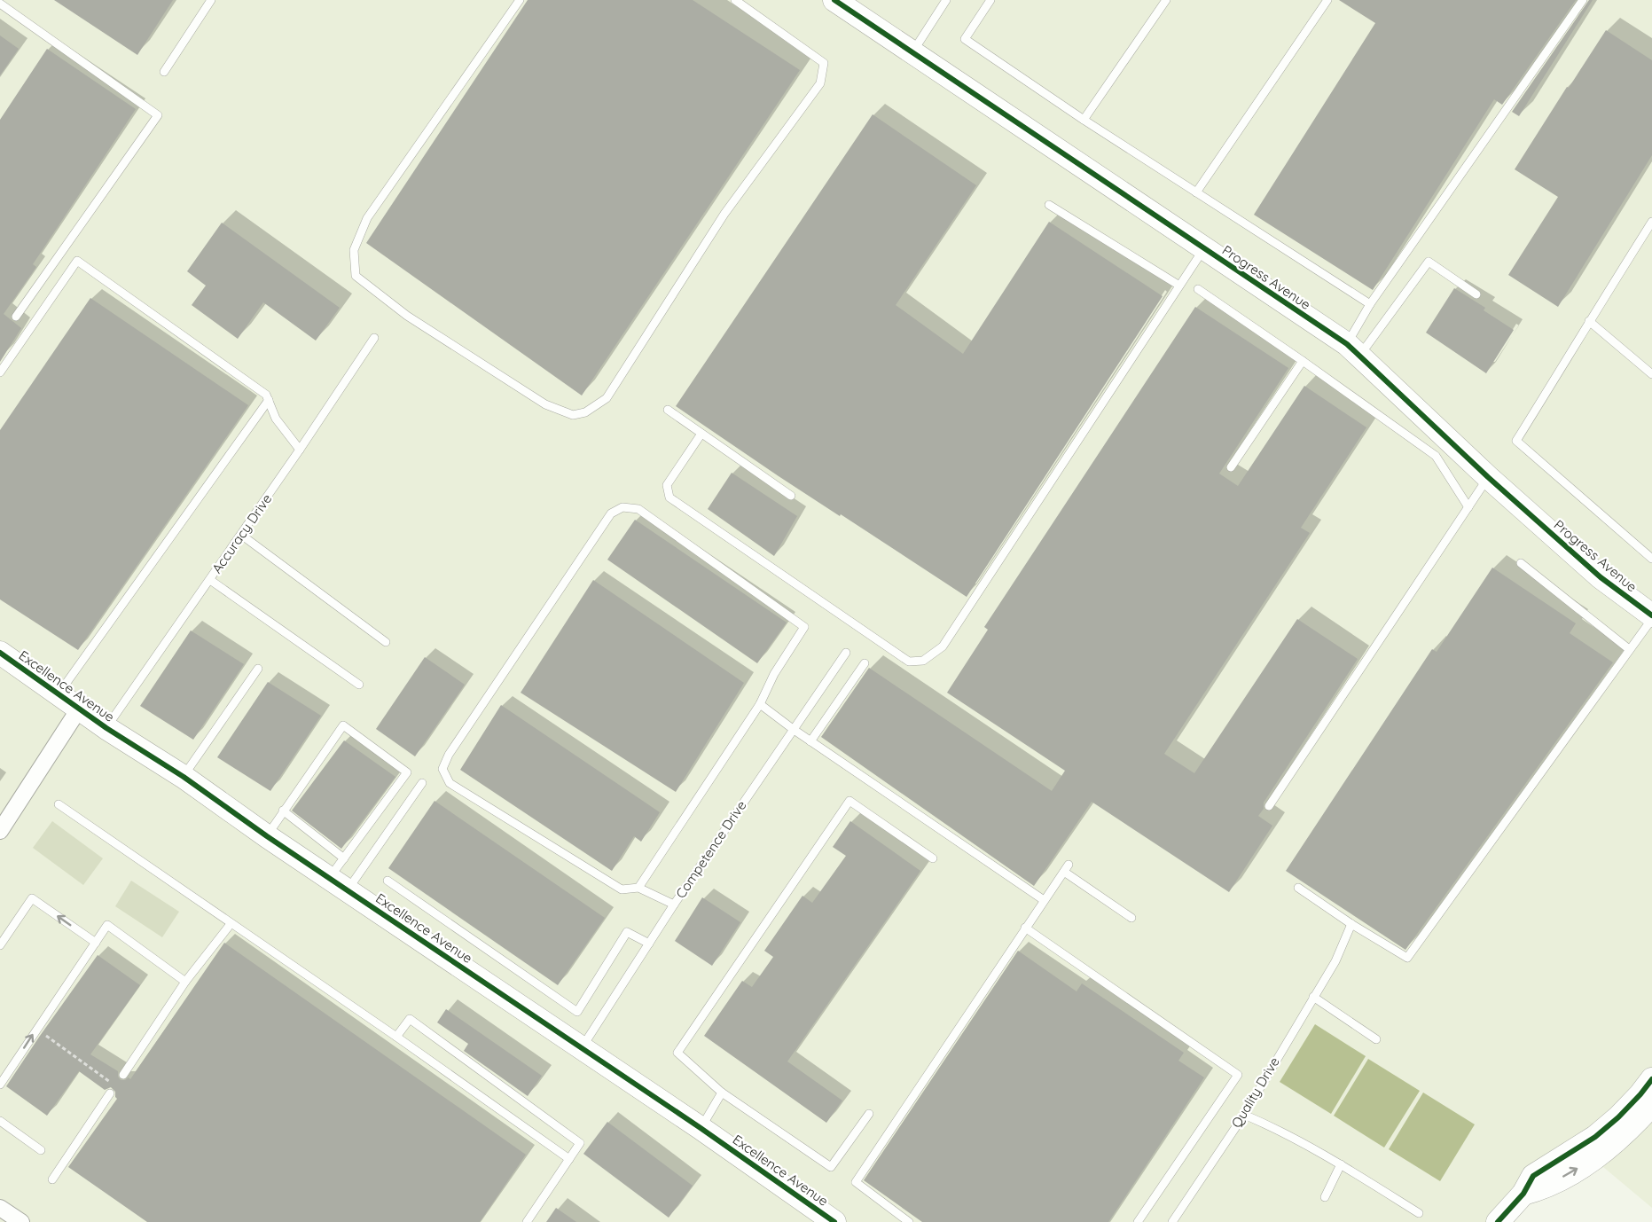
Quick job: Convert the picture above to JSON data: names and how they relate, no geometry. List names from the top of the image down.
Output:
{
  "streets": {
    "street": ["Progress Avenue", "Excellence Avenue"],
    "lane": ["Accuracy Drive", "Competence Drive", "Quality Drive"]
  },
  "crossings": [
    ["Accuracy Drive", "Excellence Avenue"],
    ["Excellence Avenue", "Competence Drive"]
  ]
}
